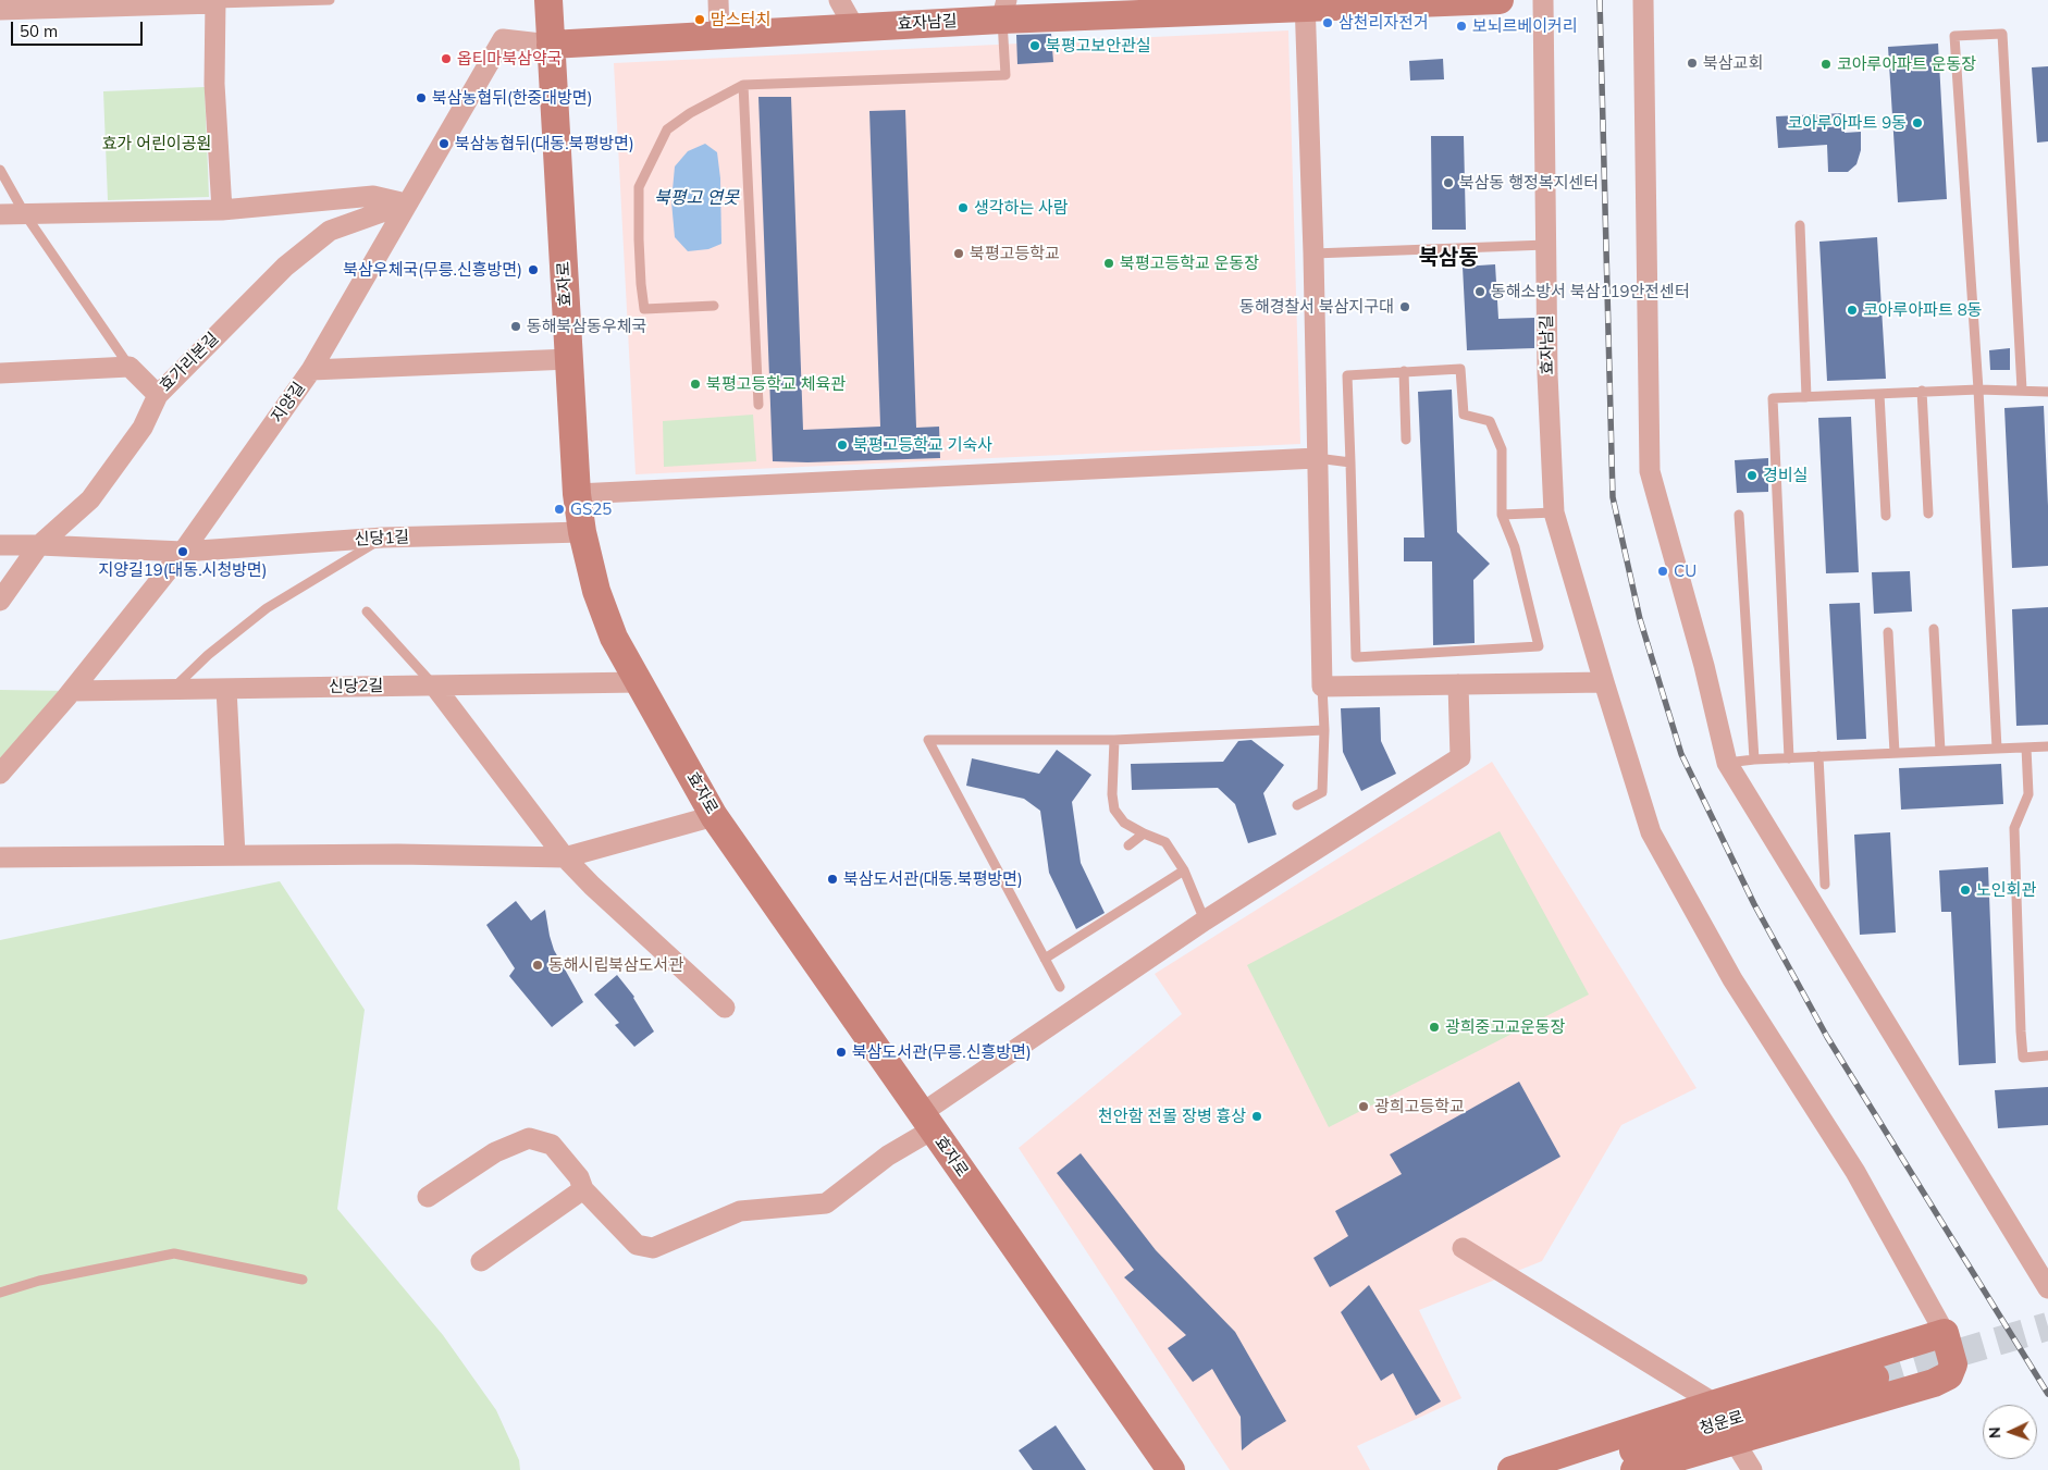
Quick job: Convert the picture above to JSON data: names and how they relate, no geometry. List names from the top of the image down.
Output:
{
  "streets": {
    "street": [
      "효자남길",
      "효자로",
      "효가리본길",
      "지양길",
      "신당1길",
      "신당2길",
      "청운로"
    ]
  },
  "crossings": [
    ["효자남길", "효자로"],
    ["효자남길", "지양길"],
    ["효자로", "지양길"],
    ["효자로", "신당1길"],
    ["효자로", "신당2길"],
    ["효가리본길", "지양길"],
    ["효가리본길", "신당1길"],
    ["지양길", "신당1길"],
    ["지양길", "신당2길"]
  ],
  "districts": ["북삼동"],
  "water": ["북평고 연못"],
  "parks": ["효가 어린이공원"],
  "places": [
    "맘스터치",
    "삼천리자전거",
    "보뇌르베이커리",
    "북평고보안관실",
    "옵티마북삼약국",
    "북삼교회",
    "코아루아파트 운동장",
    "북삼농협뒤(한중대방면)",
    "코아루아파트 9동",
    "북삼농협뒤(대동.북평방면)",
    "북삼동 행정복지센터",
    "생각하는 사람",
    "북평고등학교",
    "북평고등학교 운동장",
    "북삼우체국(무릉.신흥방면)",
    "동해소방서 북삼119안전센터",
    "동해경찰서 북삼지구대",
    "코아루아파트 8동",
    "동해북삼동우체국",
    "북평고등학교 체육관",
    "북평고등학교 기숙사",
    "경비실",
    "GS25",
    "지양길19(대동.시청방면)",
    "CU",
    "북삼도서관(대동.북평방면)",
    "노인회관",
    "동해시립북삼도서관",
    "광희중고교운동장",
    "북삼도서관(무릉.신흥방면)",
    "광희고등학교",
    "천안함 전몰 장병 흉상"
  ],
  "scale_bar": "50 m",
  "north": "left"
}
